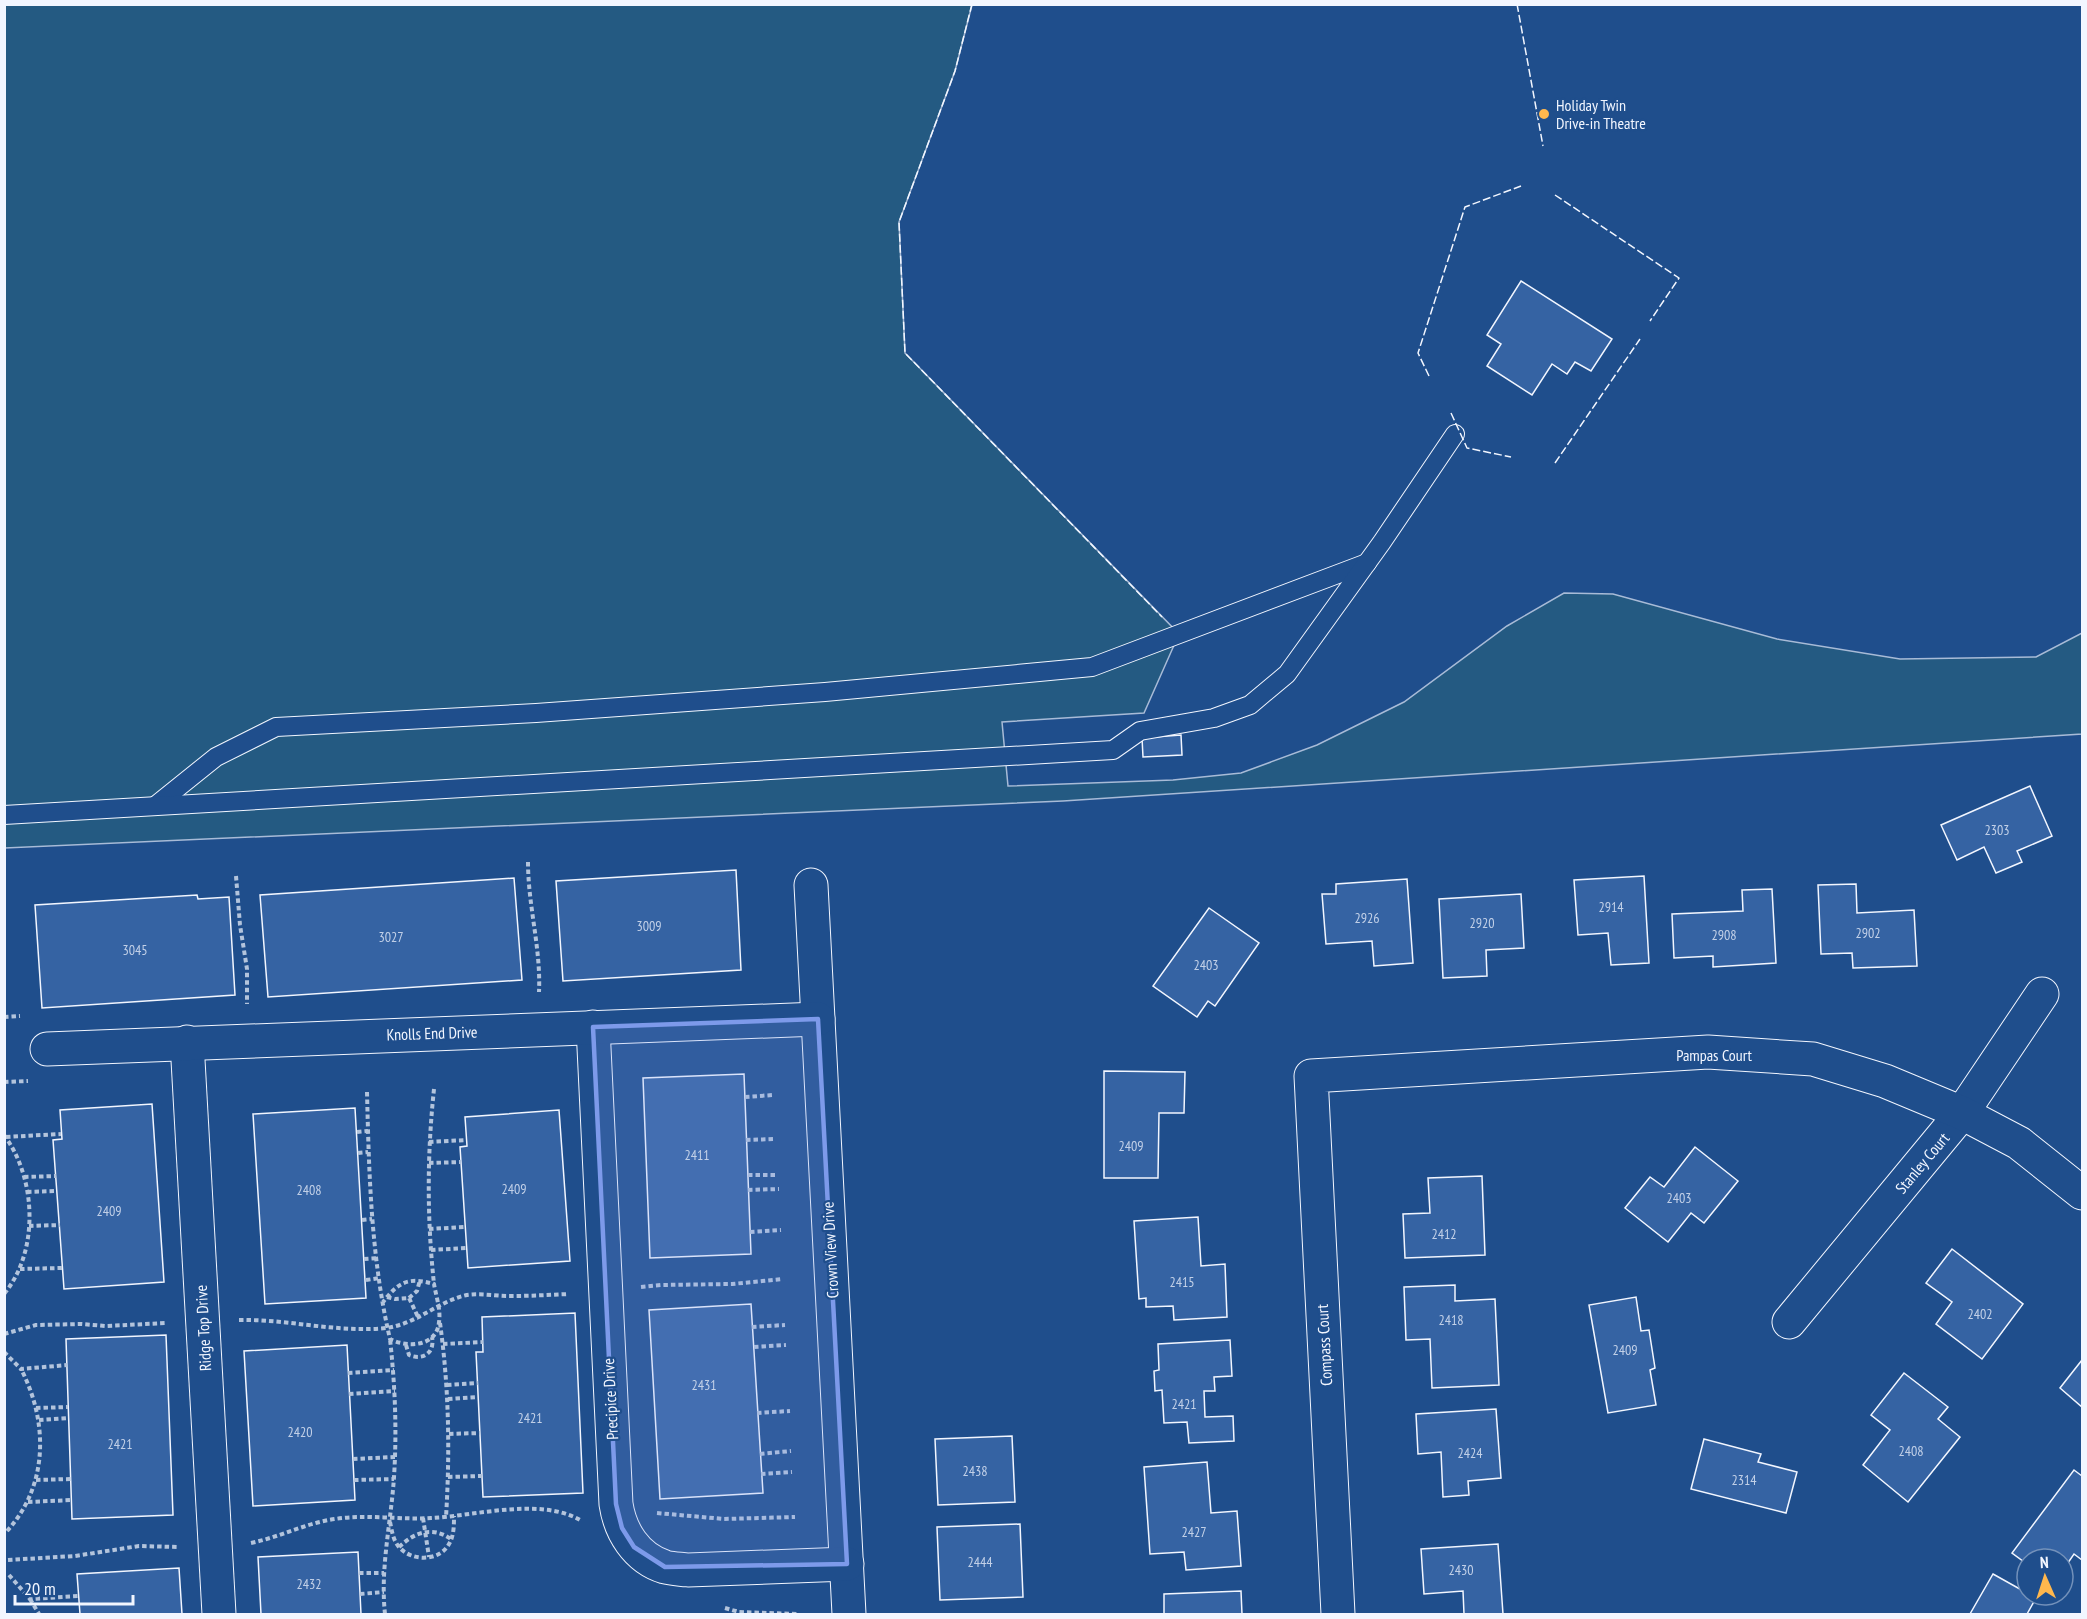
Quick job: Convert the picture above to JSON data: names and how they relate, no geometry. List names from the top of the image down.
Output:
{
  "streets": {
    "street": [
      "Knolls End Drive",
      "Pampas Court",
      "Stanley Court",
      "Crown View Drive",
      "Ridge Top Drive",
      "Compass Court",
      "Precipice Drive"
    ]
  },
  "crossings": [
    ["Knolls End Drive", "Crown View Drive"],
    ["Knolls End Drive", "Ridge Top Drive"],
    ["Knolls End Drive", "Precipice Drive"],
    ["Pampas Court", "Stanley Court"],
    ["Pampas Court", "Compass Court"],
    ["Crown View Drive", "Precipice Drive"]
  ],
  "places": ["Holiday Twin Drive-in Theatre"],
  "house_numbers": [
    "2303",
    "2914",
    "2926",
    "2920",
    "3009",
    "2902",
    "2908",
    "3027",
    "3045",
    "2403",
    "2409",
    "2411",
    "2409",
    "2408",
    "2403",
    "2409",
    "2412",
    "2415",
    "2402",
    "2418",
    "2409",
    "2431",
    "2421",
    "2421",
    "2420",
    "2421",
    "2408",
    "2424",
    "2438",
    "2314",
    "2427",
    "2444",
    "2430",
    "2432"
  ],
  "scale_bar": "20 m",
  "north": "top"
}
